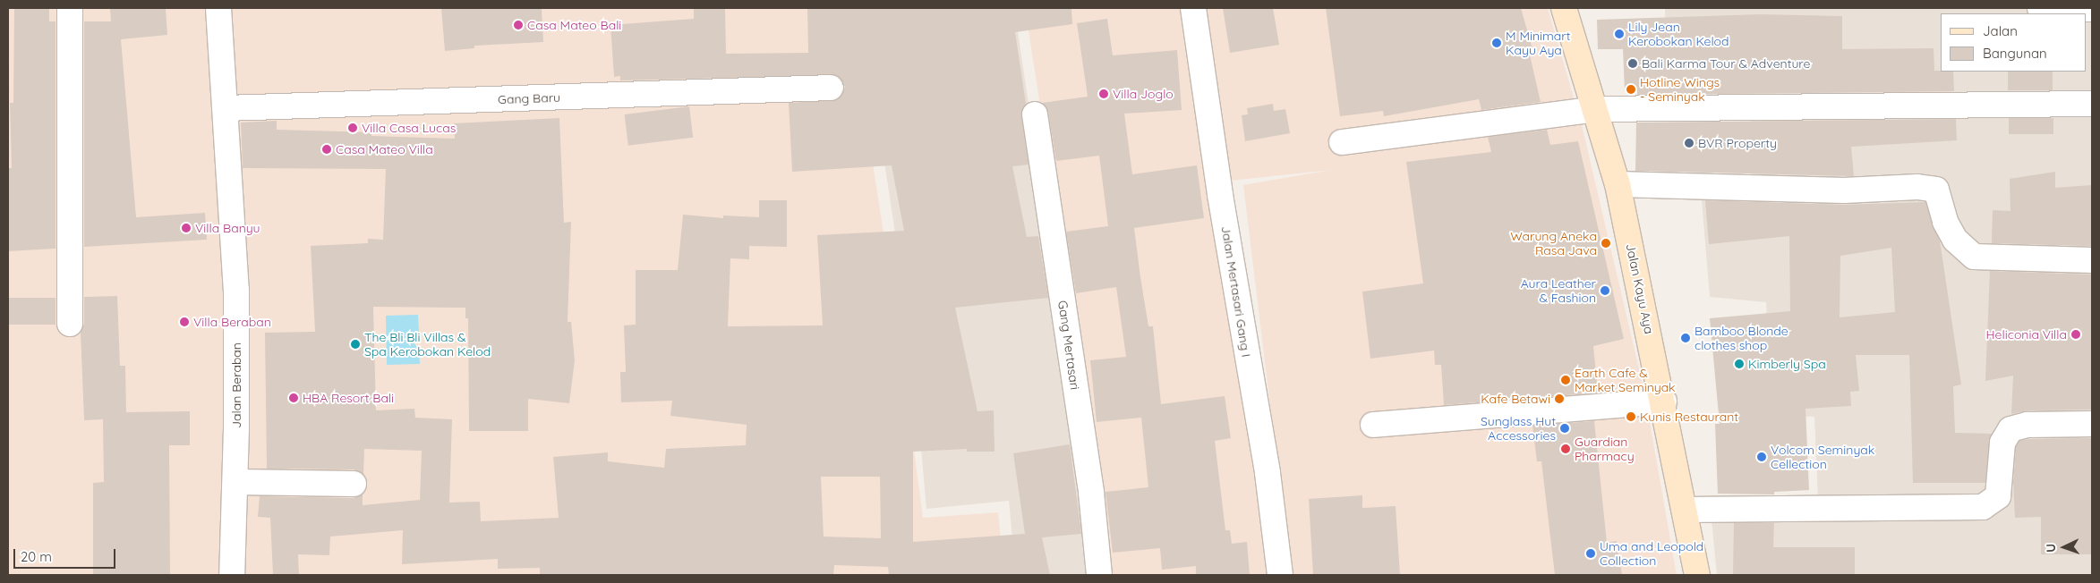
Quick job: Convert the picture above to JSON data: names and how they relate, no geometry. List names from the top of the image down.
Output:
{
  "streets": {
    "main road": ["Jalan Kayu Aya"],
    "street": [
      "Gang Baru",
      "Jalan Mertasari Gang I",
      "Gang Mertasari",
      "Jalan Beraban"
    ]
  },
  "crossings": [
    ["Gang Baru", "Jalan Beraban"]
  ],
  "places": [
    "Casa Mateo Bali",
    "Lily Jean Kerobokan Kelod",
    "M Minimart Kayu Aya",
    "Bali Karma Tour & Adventure",
    "Hotline Wings - Seminyak",
    "Villa Joglo",
    "Villa Casa Lucas",
    "BVR Property",
    "Casa Mateo Villa",
    "Villa Banyu",
    "Warung Aneka Rasa Java",
    "Aura Leather & Fashion",
    "Villa Beraban",
    "Heliconia Villa",
    "Bamboo Blonde clothes shop",
    "The Bli Bli Villas & Spa Kerobokan Kelod",
    "Kimberly Spa",
    "Earth Cafe & Market Seminyak",
    "HBA Resort Bali",
    "Kafe Betawi",
    "Kunis Restaurant",
    "Sunglass Hut Accessories",
    "Guardian Pharmacy",
    "Volcom Seminyak Cellection",
    "Uma and Leopold Collection"
  ],
  "legend": ["Jalan", "Bangunan"],
  "scale_bar": "20 m",
  "north": "left"
}
